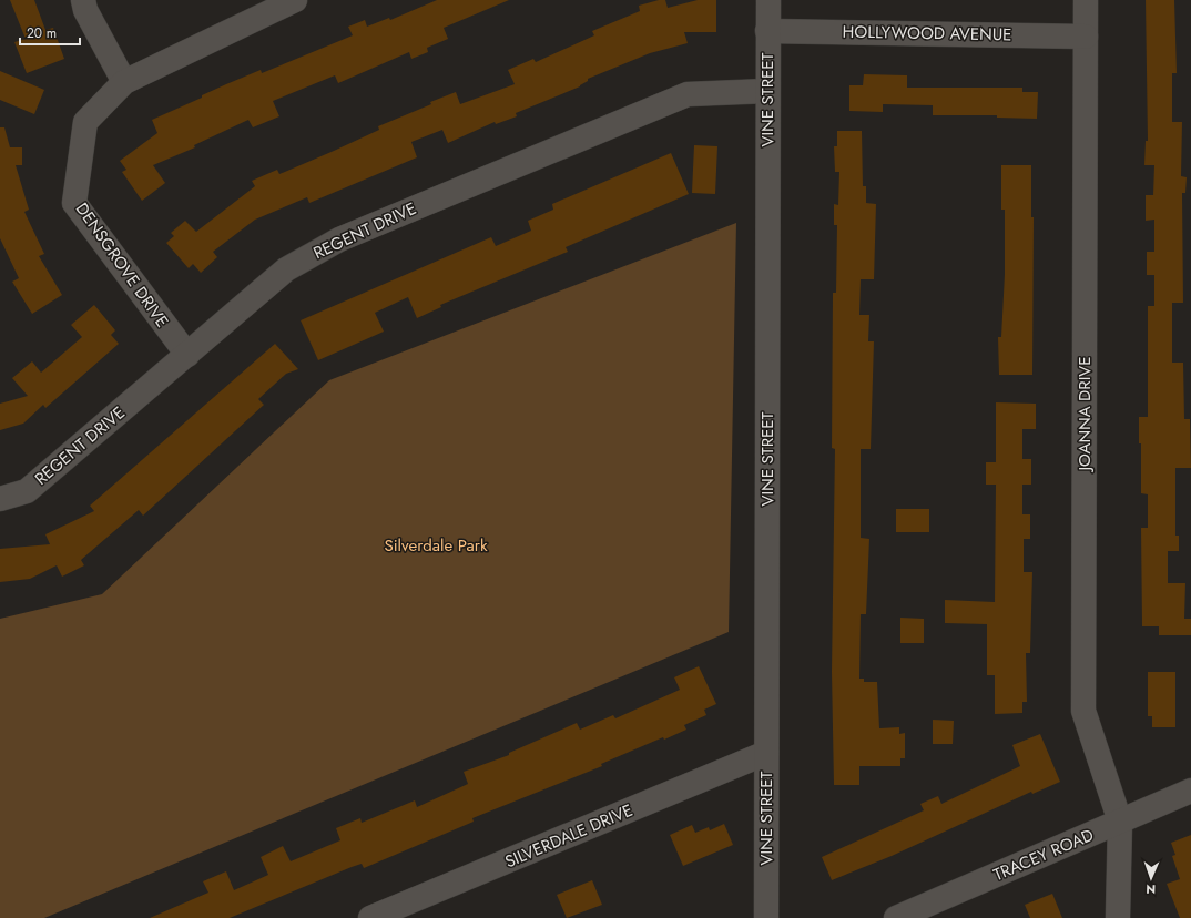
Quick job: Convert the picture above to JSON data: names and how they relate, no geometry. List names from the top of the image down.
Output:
{
  "streets": {
    "street": [
      "HOLLYWOOD AVENUE",
      "VINE STREET",
      "REGENT DRIVE",
      "DENSGROVE DRIVE",
      "JOANNA DRIVE",
      "SILVERDALE DRIVE",
      "TRACEY ROAD"
    ]
  },
  "crossings": [
    ["HOLLYWOOD AVENUE", "VINE STREET"],
    ["HOLLYWOOD AVENUE", "JOANNA DRIVE"],
    ["VINE STREET", "REGENT DRIVE"],
    ["VINE STREET", "SILVERDALE DRIVE"],
    ["REGENT DRIVE", "DENSGROVE DRIVE"],
    ["JOANNA DRIVE", "TRACEY ROAD"]
  ],
  "parks": ["Silverdale Park"],
  "scale_bar": "20 m",
  "north": "bottom"
}
